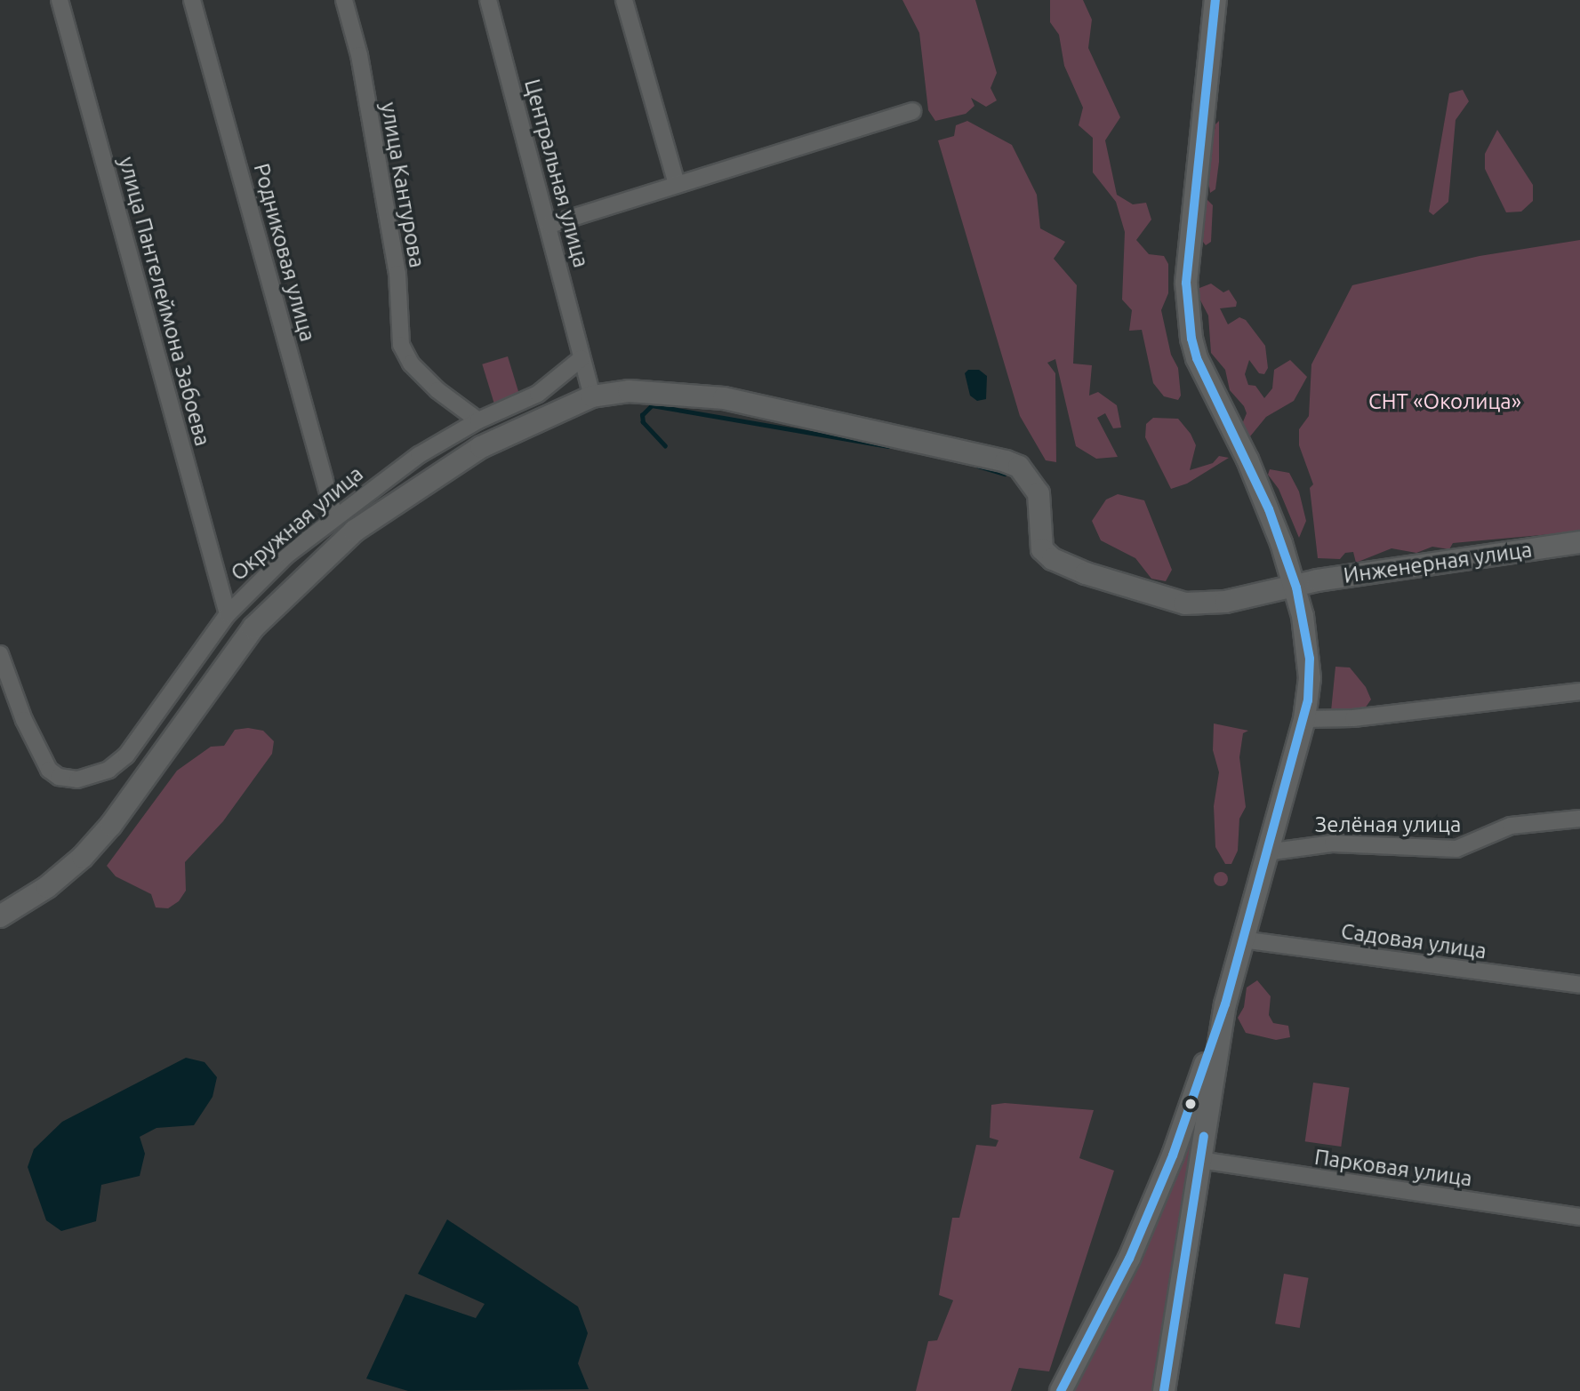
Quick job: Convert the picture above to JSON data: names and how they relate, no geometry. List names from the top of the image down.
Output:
{
  "streets": {
    "street": [
      "Центральная улица",
      "улица Кантурова",
      "Родниковая улица",
      "улица Пантелеймона Забоева",
      "Окружная улица",
      "Инженерная улица",
      "Зелёная улица",
      "Садовая улица",
      "Парковая улица"
    ]
  },
  "crossings": [
    ["Центральная улица", "Окружная улица"],
    ["Центральная улица", "Инженерная улица"],
    ["улица Кантурова", "Окружная улица"],
    ["Родниковая улица", "Окружная улица"],
    ["улица Пантелеймона Забоева", "Окружная улица"]
  ],
  "parks": ["СНТ «Околица»"]
}
